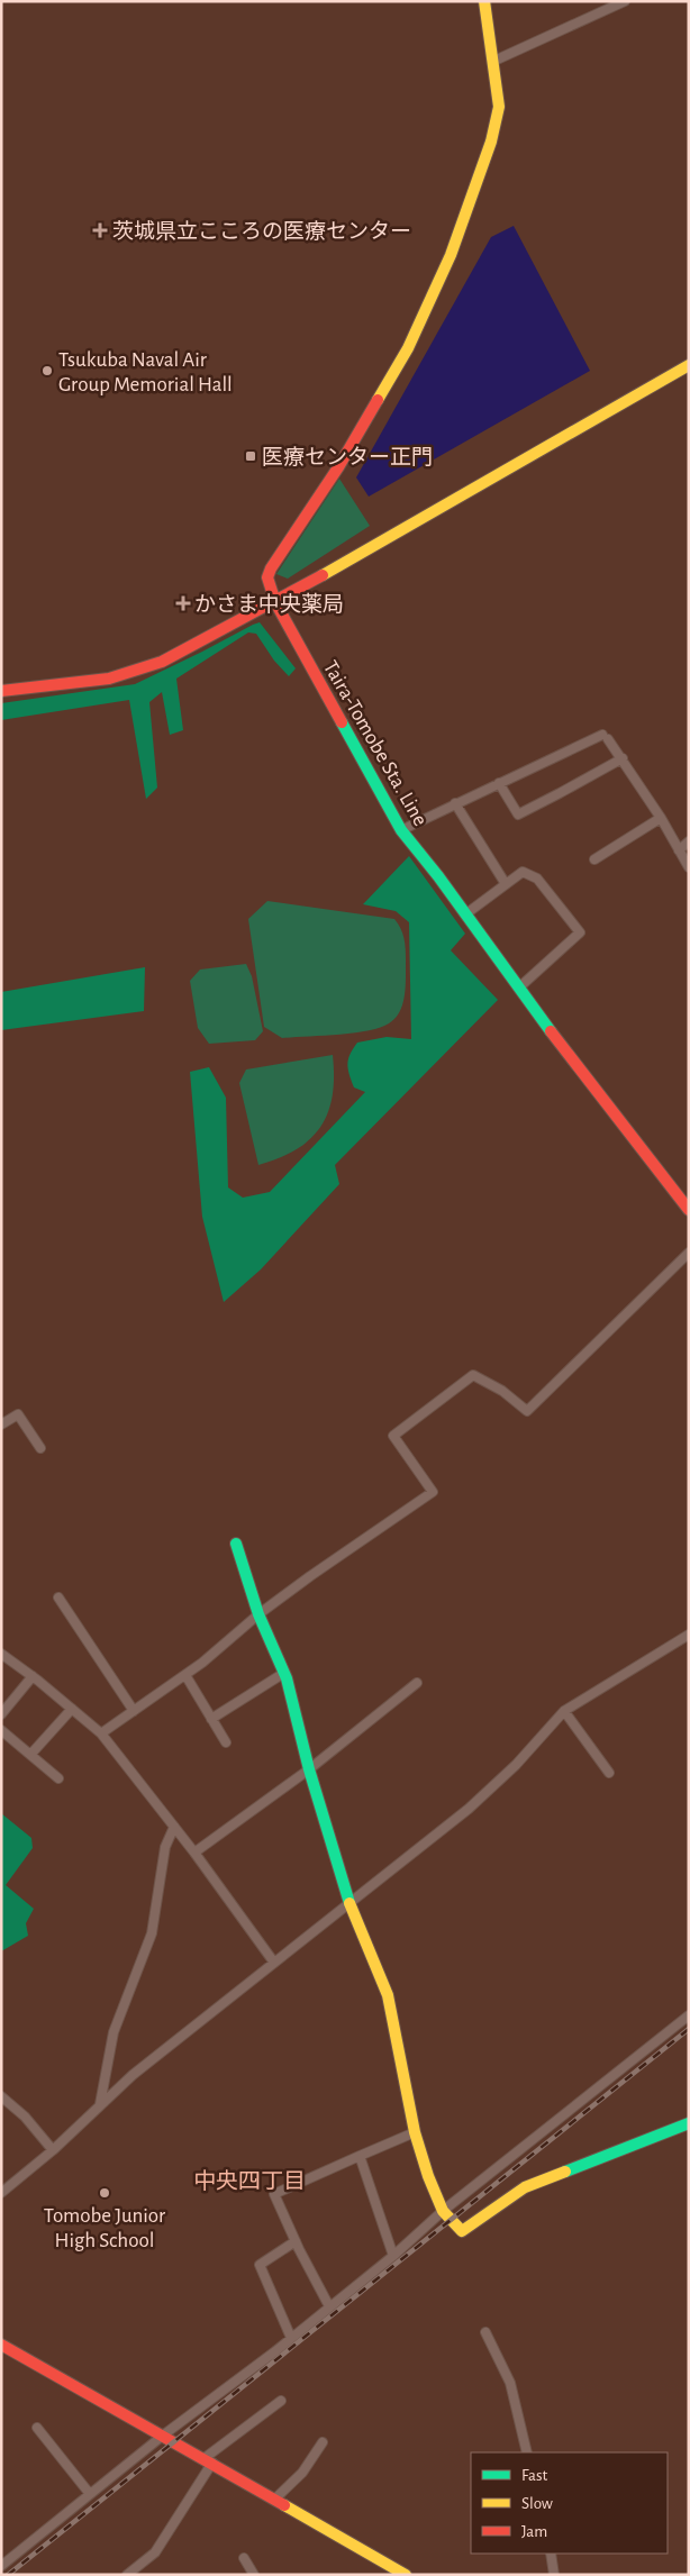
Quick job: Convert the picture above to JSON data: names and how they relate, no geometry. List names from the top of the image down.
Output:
{
  "streets": {
    "street": ["Taira-Tomobe Sta. Line"]
  },
  "districts": ["中央四丁目"],
  "places": {
    "health": ["茨城県立こころの医療センター", "かさま中央薬局"],
    "other": ["Tsukuba Naval Air Group Memorial Hall", "Tomobe Junior High School"],
    "transit": ["医療センター正門"]
  },
  "legend": ["Fast", "Slow", "Jam"]
}
